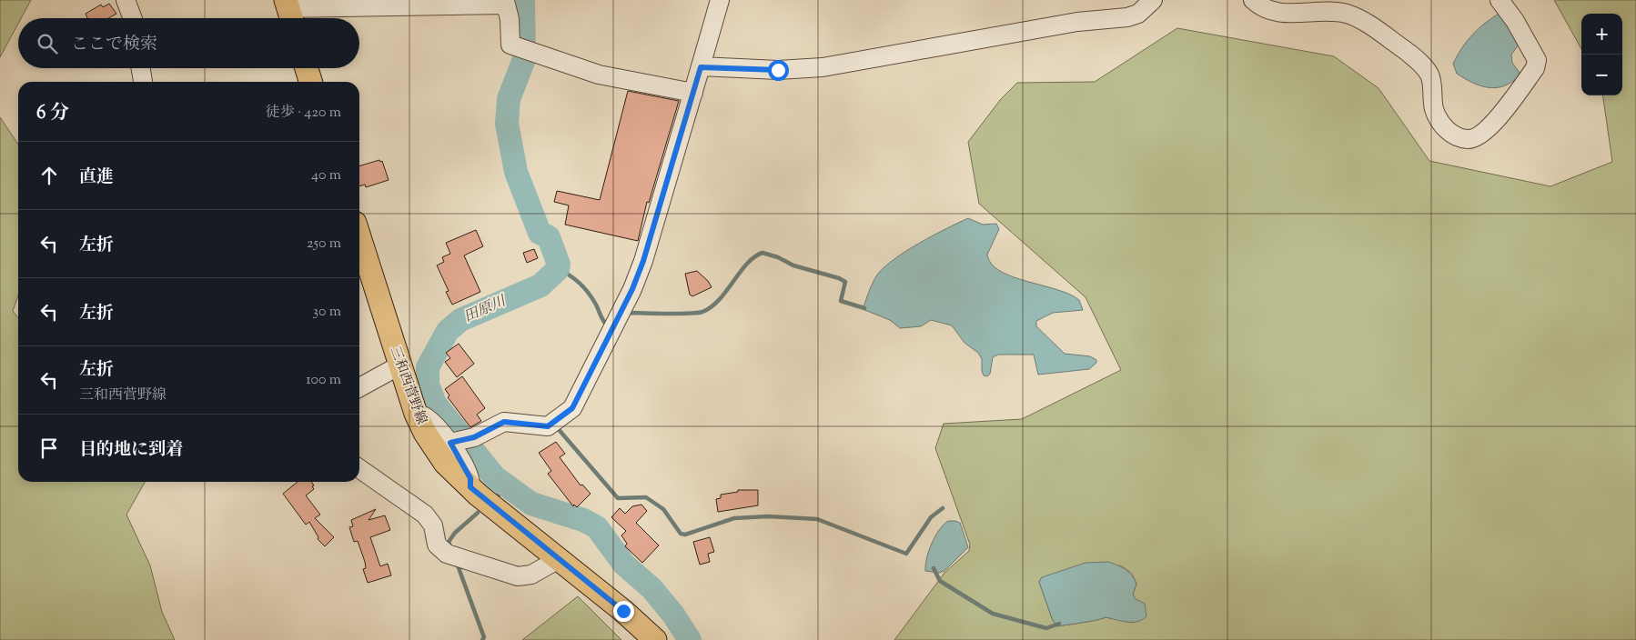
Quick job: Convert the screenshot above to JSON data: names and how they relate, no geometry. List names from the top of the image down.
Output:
{
  "streets": {
    "main road": ["三和西菅野線"]
  },
  "water": ["田原川"],
  "page": {
    "map_buttons": ["+", "−"],
    "search": "ここで検索",
    "heading": ["6 分", "徒歩 · 420 m"],
    "list": [
      ["直進", "40 m"],
      ["左折", "250 m"],
      ["左折", "30 m"],
      ["左折", "三和西菅野線", "100 m"],
      "目的地に到着"
    ]
  }
}
